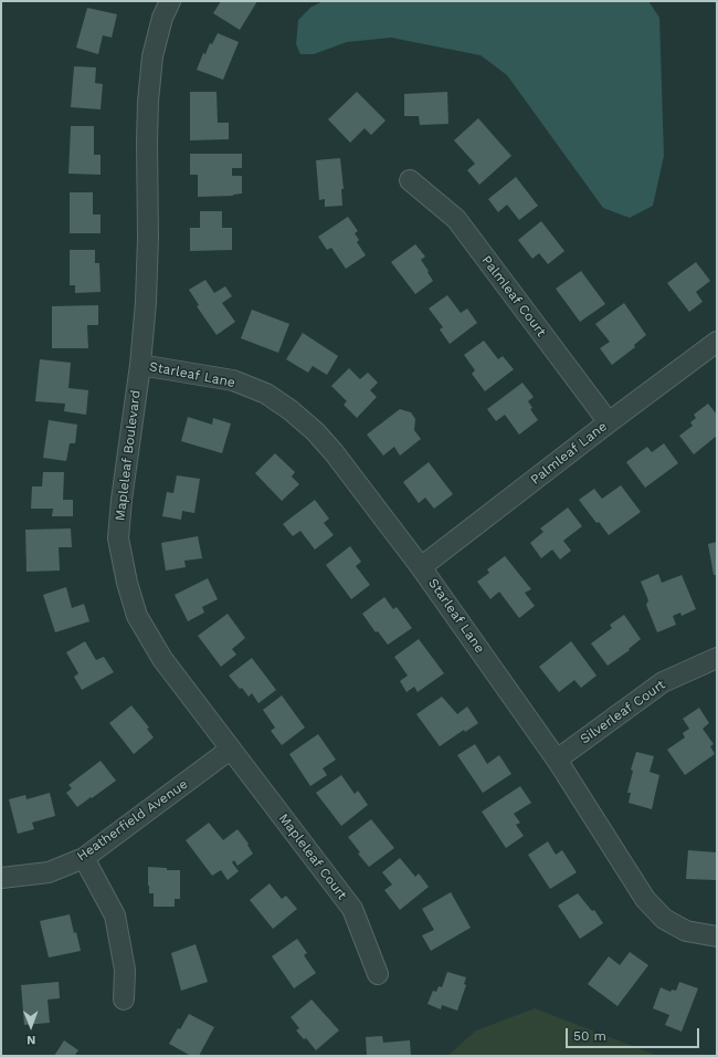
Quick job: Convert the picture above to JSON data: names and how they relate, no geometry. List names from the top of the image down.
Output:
{
  "streets": {
    "street": [
      "Palmleaf Court",
      "Starleaf Lane",
      "Palmleaf Lane",
      "Mapleleaf Boulevard",
      "Silverleaf Court",
      "Heatherfield Avenue",
      "Mapleleaf Court"
    ]
  },
  "crossings": [
    ["Palmleaf Court", "Palmleaf Lane"],
    ["Starleaf Lane", "Palmleaf Lane"],
    ["Starleaf Lane", "Mapleleaf Boulevard"],
    ["Starleaf Lane", "Silverleaf Court"],
    ["Mapleleaf Boulevard", "Heatherfield Avenue"],
    ["Mapleleaf Boulevard", "Mapleleaf Court"],
    ["Heatherfield Avenue", "Mapleleaf Court"]
  ],
  "scale_bar": "50 m",
  "north": "bottom"
}
